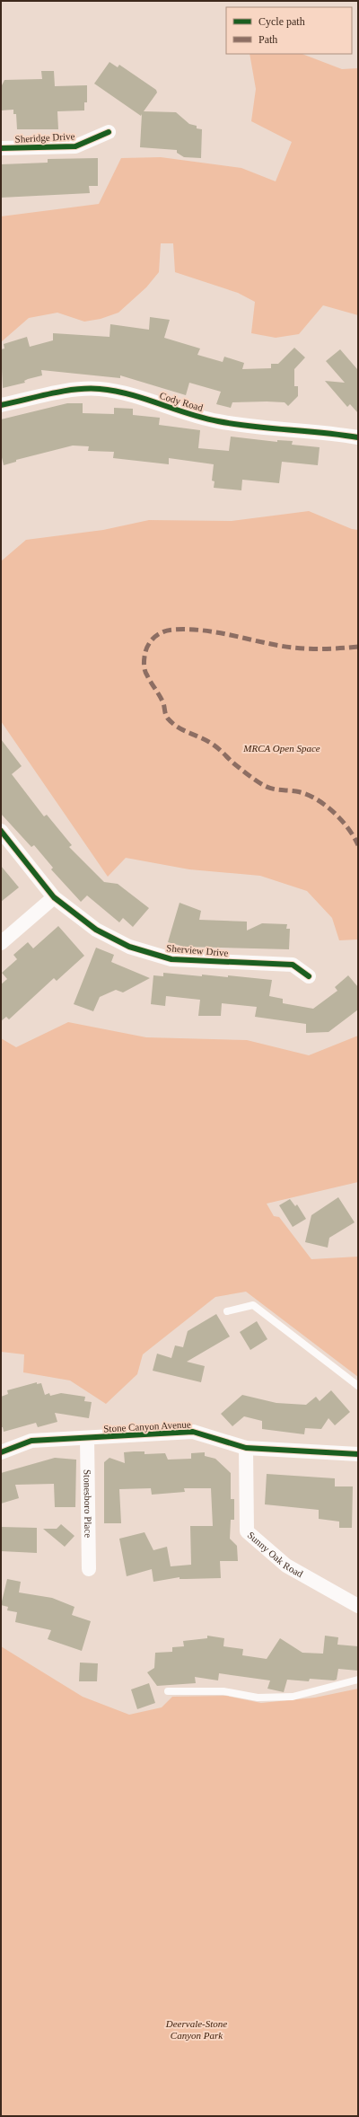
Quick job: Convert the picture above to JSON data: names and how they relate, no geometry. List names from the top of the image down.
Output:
{
  "streets": {
    "street": [
      "Sheridge Drive",
      "Cody Road",
      "Sherview Drive",
      "Stone Canyon Avenue",
      "Stonesboro Place",
      "Sunny Oak Road"
    ]
  },
  "crossings": [
    ["Stone Canyon Avenue", "Stonesboro Place"],
    ["Stone Canyon Avenue", "Sunny Oak Road"]
  ],
  "parks": ["MRCA Open Space", "Deervale-Stone Canyon Park"],
  "legend": ["Cycle path", "Path"]
}
